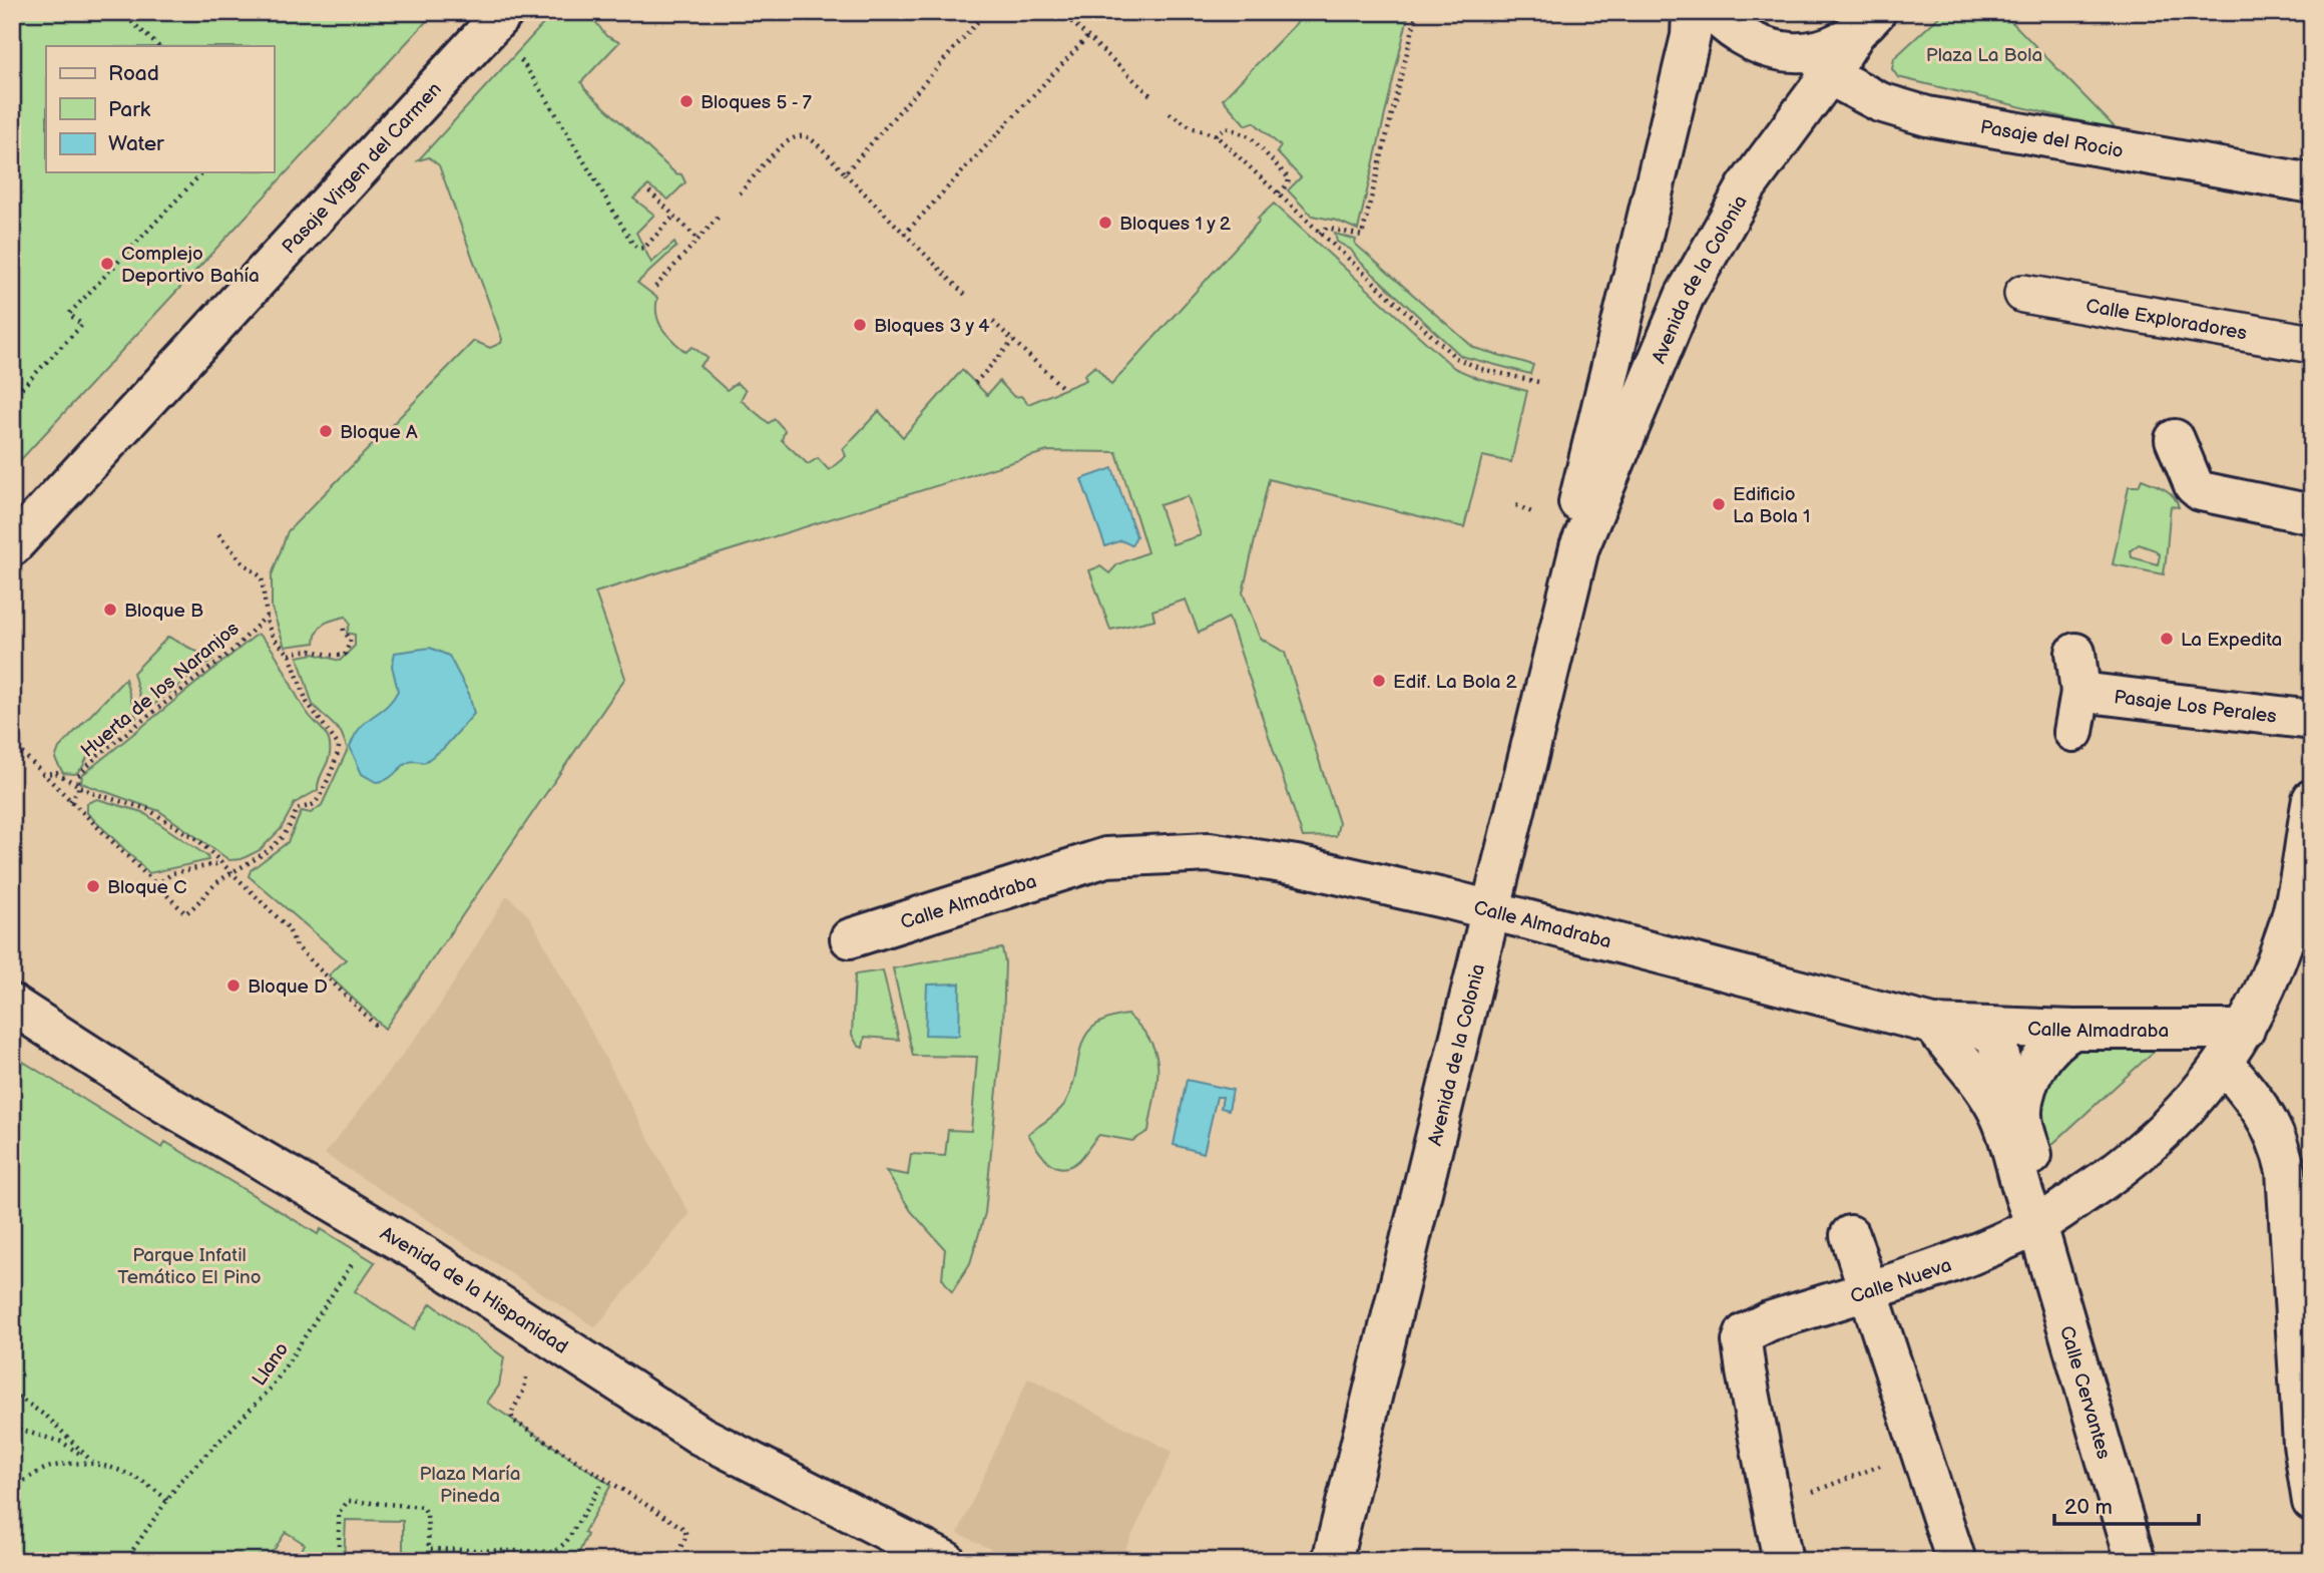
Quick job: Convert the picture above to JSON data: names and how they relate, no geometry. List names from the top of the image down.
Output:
{
  "streets": {
    "street": [
      "Pasaje del Rocio",
      "Pasaje Virgen del Carmen",
      "Avenida de la Colonia",
      "Calle Exploradores",
      "Pasaje Los Perales",
      "Calle Almadraba",
      "Calle Nueva",
      "Avenida de la Hispanidad",
      "Calle Cervantes"
    ],
    "path": ["Huerta de los Naranjos", "Llano"]
  },
  "crossings": [
    ["Pasaje del Rocio", "Avenida de la Colonia"],
    ["Avenida de la Colonia", "Calle Almadraba"],
    ["Calle Almadraba", "Calle Nueva"],
    ["Calle Almadraba", "Calle Cervantes"],
    ["Calle Nueva", "Calle Cervantes"],
    ["Avenida de la Hispanidad", "Llano"]
  ],
  "parks": ["Plaza La Bola", "Parque Infatil Temático El Pino", "Plaza María Pineda"],
  "places": [
    "Bloques 5 - 7",
    "Bloques 1 y 2",
    "Complejo Deportivo Bahía",
    "Bloques 3 y 4",
    "Bloque A",
    "Edificio La Bola 1",
    "Bloque B",
    "La Expedita",
    "Edif. La Bola 2",
    "Bloque C",
    "Bloque D"
  ],
  "legend": ["Road", "Park", "Water"],
  "scale_bar": "20 m"
}
